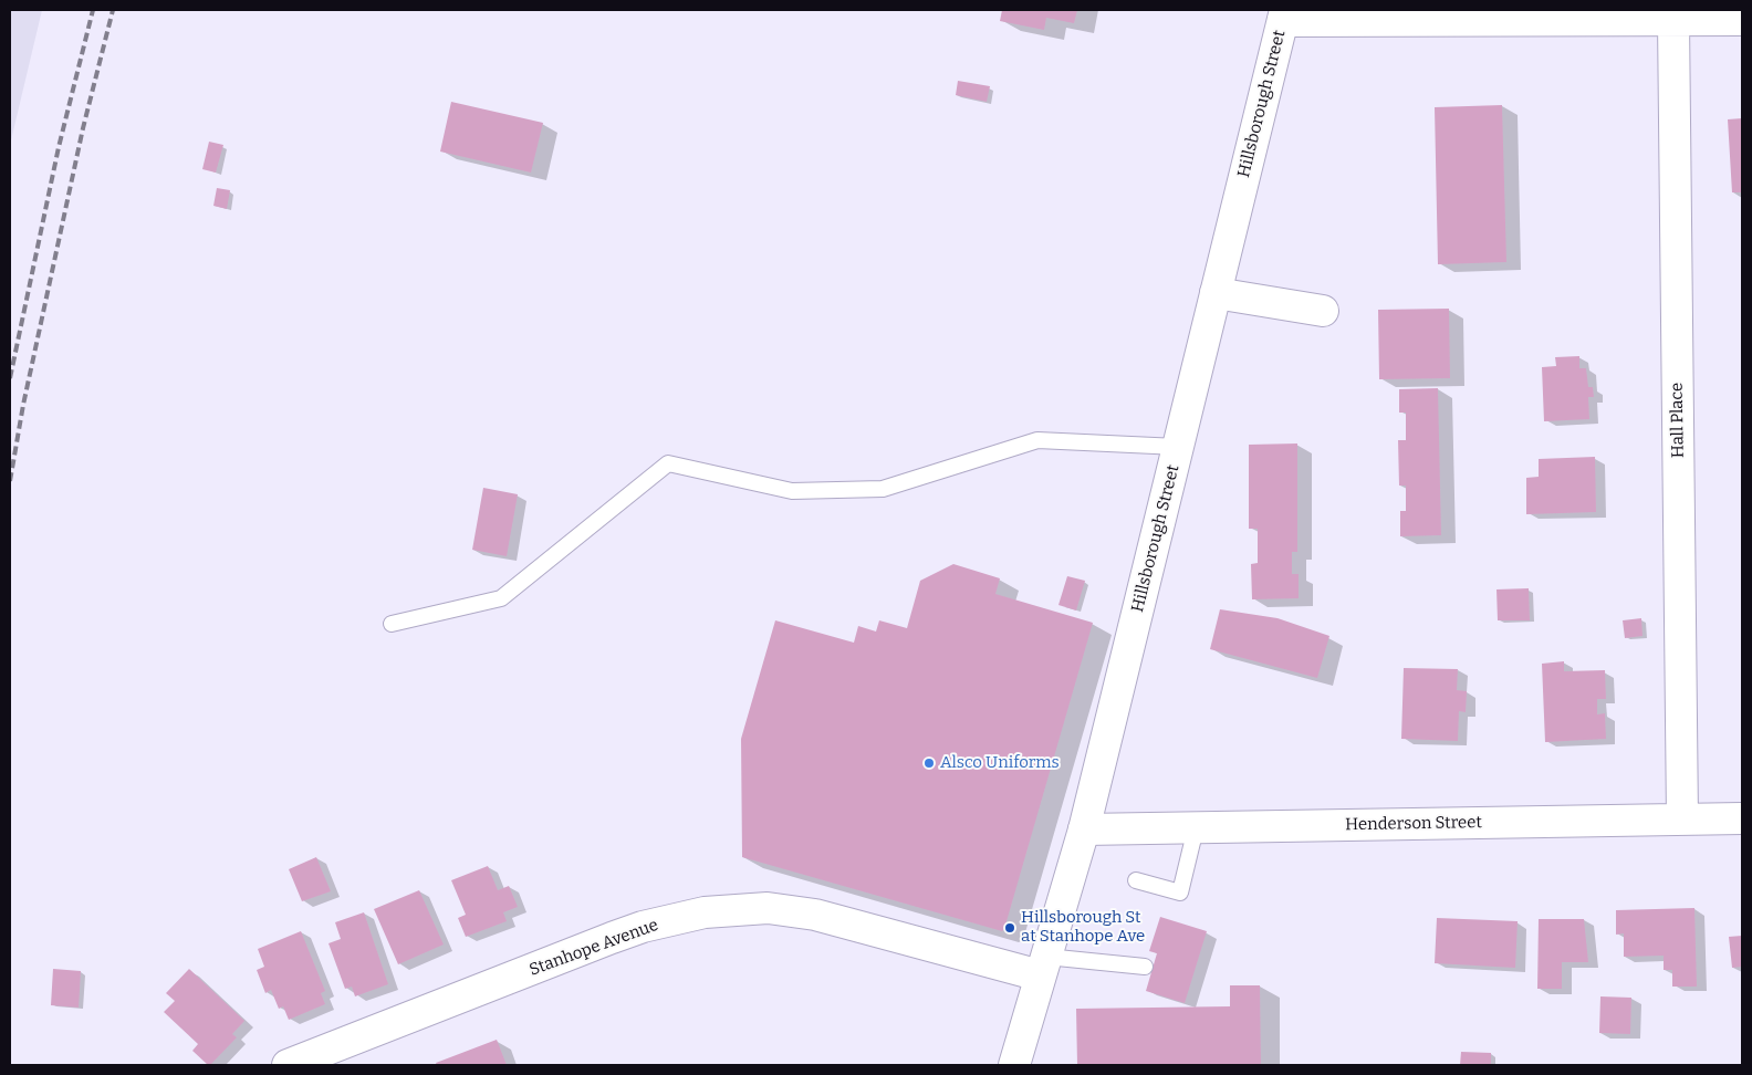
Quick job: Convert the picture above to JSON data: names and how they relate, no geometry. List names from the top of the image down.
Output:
{
  "streets": {
    "street": [
      "Hillsborough Street",
      "Hall Place",
      "Henderson Street",
      "Stanhope Avenue"
    ]
  },
  "crossings": [
    ["Hillsborough Street", "Henderson Street"],
    ["Hillsborough Street", "Stanhope Avenue"],
    ["Hall Place", "Henderson Street"]
  ],
  "places": ["Alsco Uniforms", "Hillsborough St at Stanhope Ave"]
}
